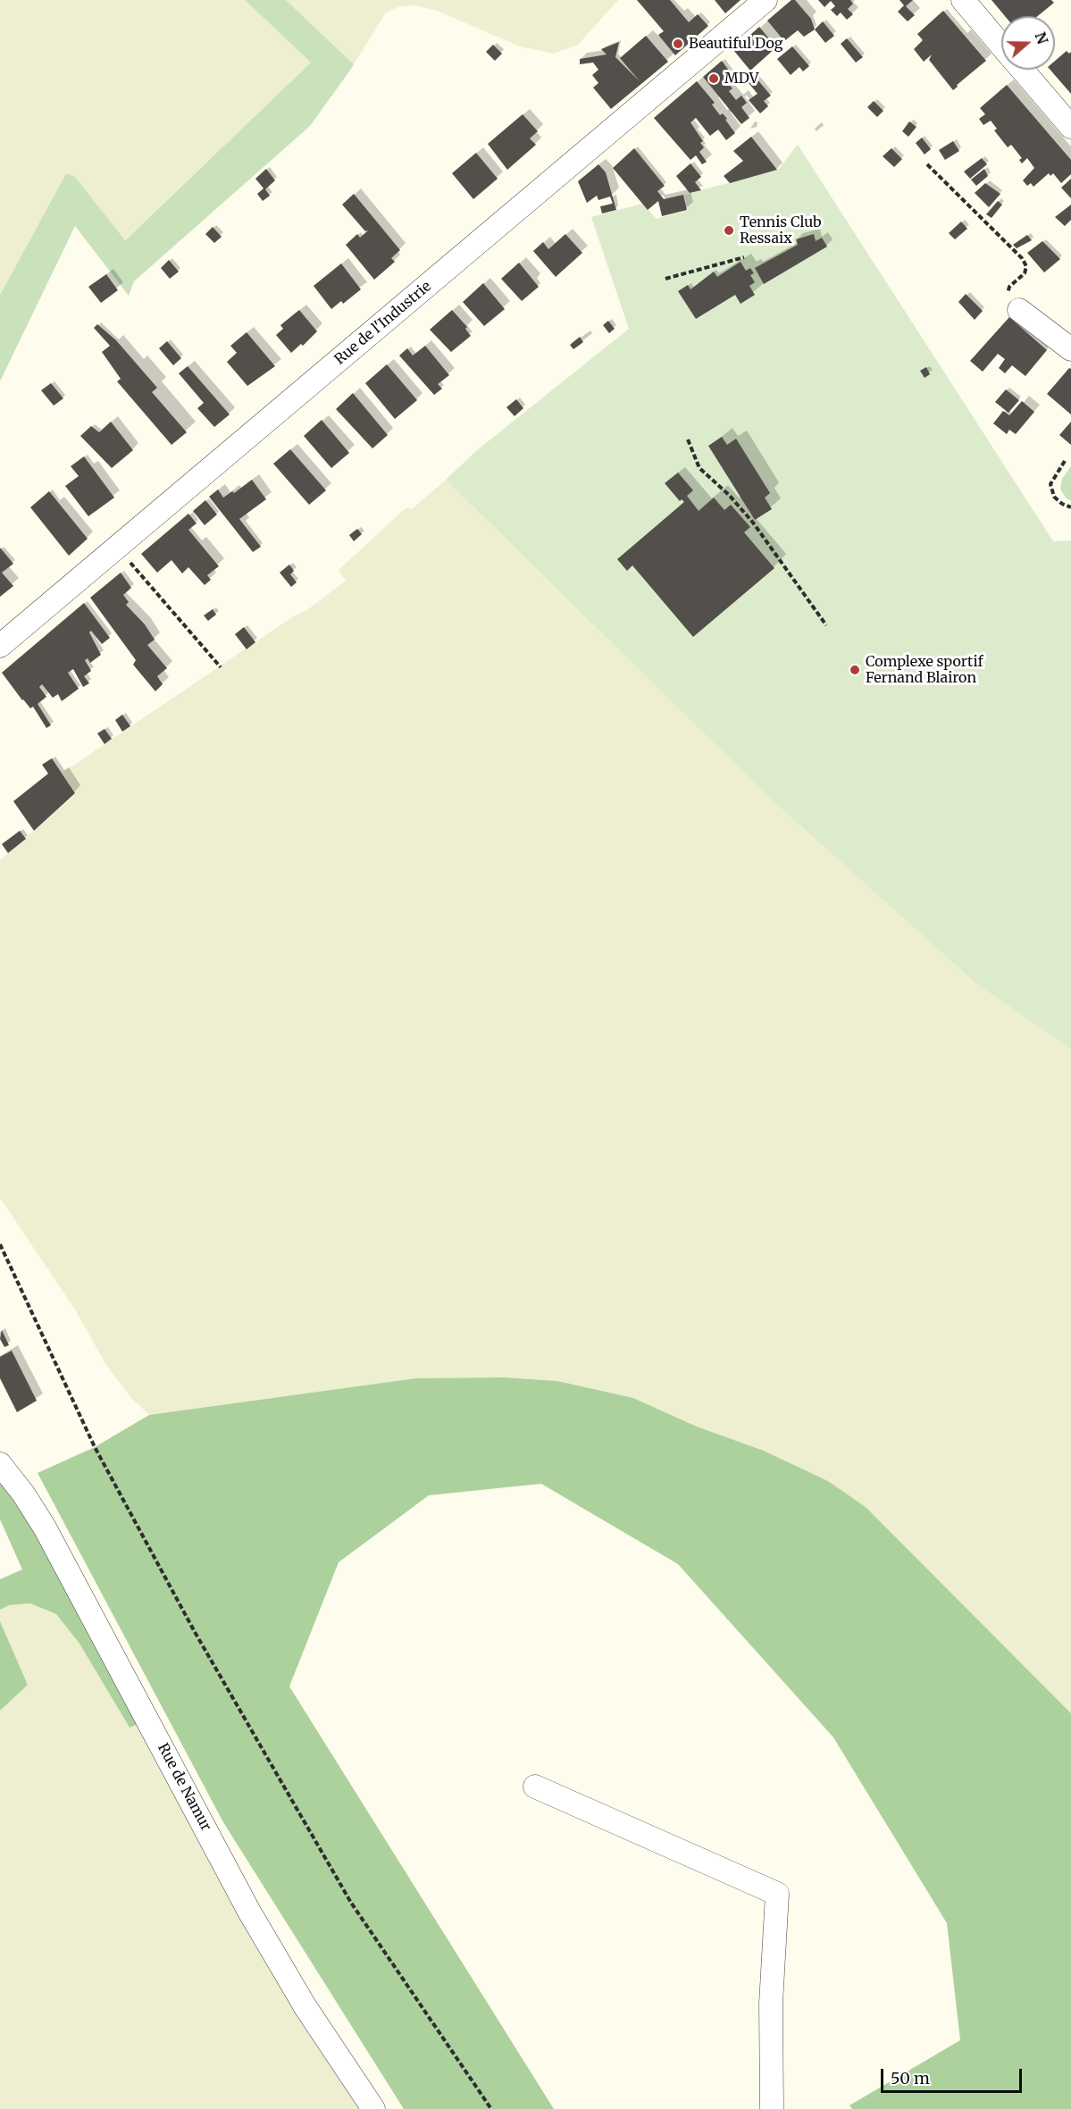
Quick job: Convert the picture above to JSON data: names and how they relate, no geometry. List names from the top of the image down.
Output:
{
  "streets": {
    "street": ["Rue de l'Industrie", "Rue de Namur"]
  },
  "places": [
    "Beautiful Dog",
    "MDV",
    "Tennis Club Ressaix",
    "Complexe sportif Fernand Blairon"
  ],
  "scale_bar": "50 m",
  "north": "right"
}
